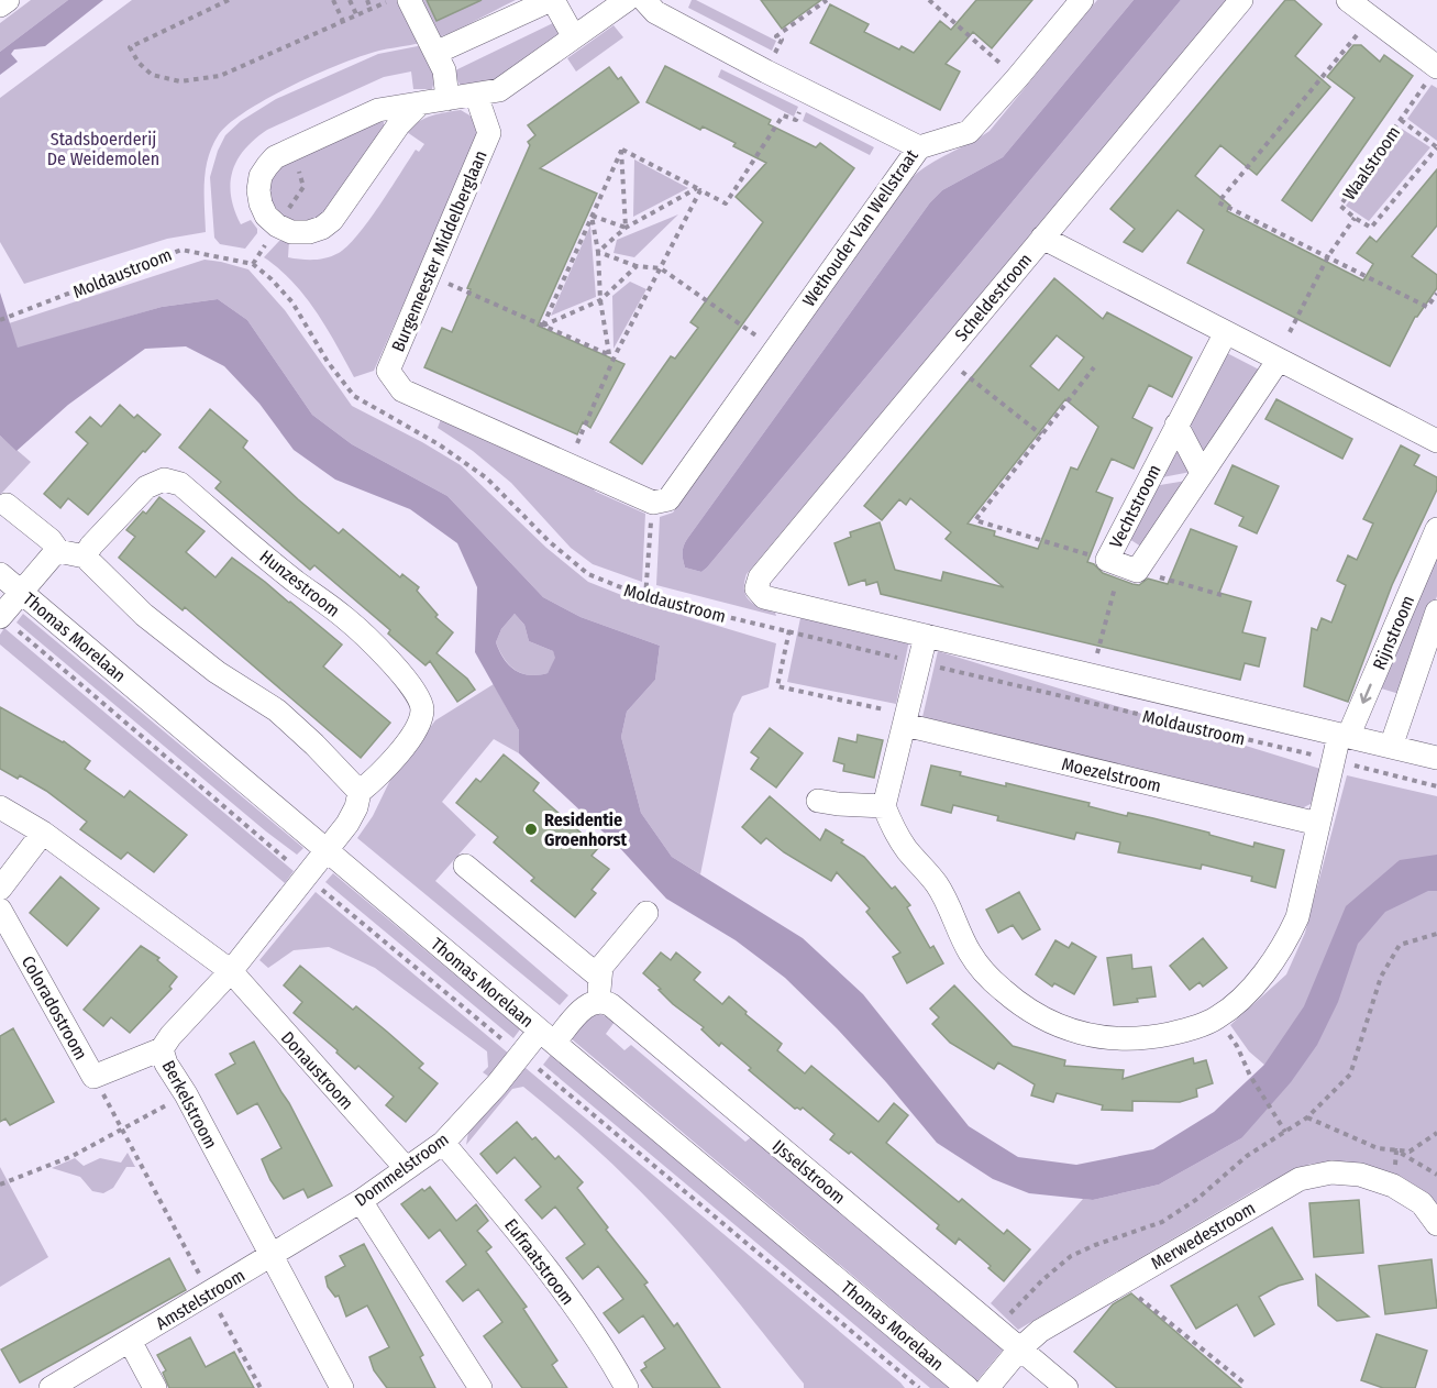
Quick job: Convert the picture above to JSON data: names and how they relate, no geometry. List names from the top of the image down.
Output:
{
  "streets": {
    "street": [
      "Wethouder Van Wellstraat",
      "Burgemeester Middelberglaan",
      "Moldaustroom",
      "Scheldestroom",
      "Vechtstroom",
      "Hunzestroom",
      "Rijnstroom",
      "Thomas Morelaan",
      "Moezelstroom",
      "Coloradostroom",
      "Donaustroom",
      "Berkelstroom",
      "Dommelstroom",
      "IJsselstroom",
      "Merwedestroom",
      "Eufraatstroom",
      "Amstelstroom"
    ],
    "path": ["Waalstroom"]
  },
  "crossings": [
    ["Wethouder Van Wellstraat", "Burgemeester Middelberglaan"],
    ["Moldaustroom", "Scheldestroom"],
    ["Moldaustroom", "Rijnstroom"],
    ["Hunzestroom", "Thomas Morelaan"],
    ["Hunzestroom", "Berkelstroom"],
    ["Thomas Morelaan", "Berkelstroom"],
    ["Thomas Morelaan", "Dommelstroom"],
    ["Coloradostroom", "Berkelstroom"],
    ["Donaustroom", "Berkelstroom"],
    ["Donaustroom", "Dommelstroom"],
    ["Berkelstroom", "Dommelstroom"],
    ["Berkelstroom", "Amstelstroom"],
    ["Dommelstroom", "Eufraatstroom"],
    ["Dommelstroom", "Amstelstroom"],
    ["IJsselstroom", "Merwedestroom"]
  ],
  "parks": ["Stadsboerderij De Weidemolen"],
  "places": ["Residentie Groenhorst"]
}
